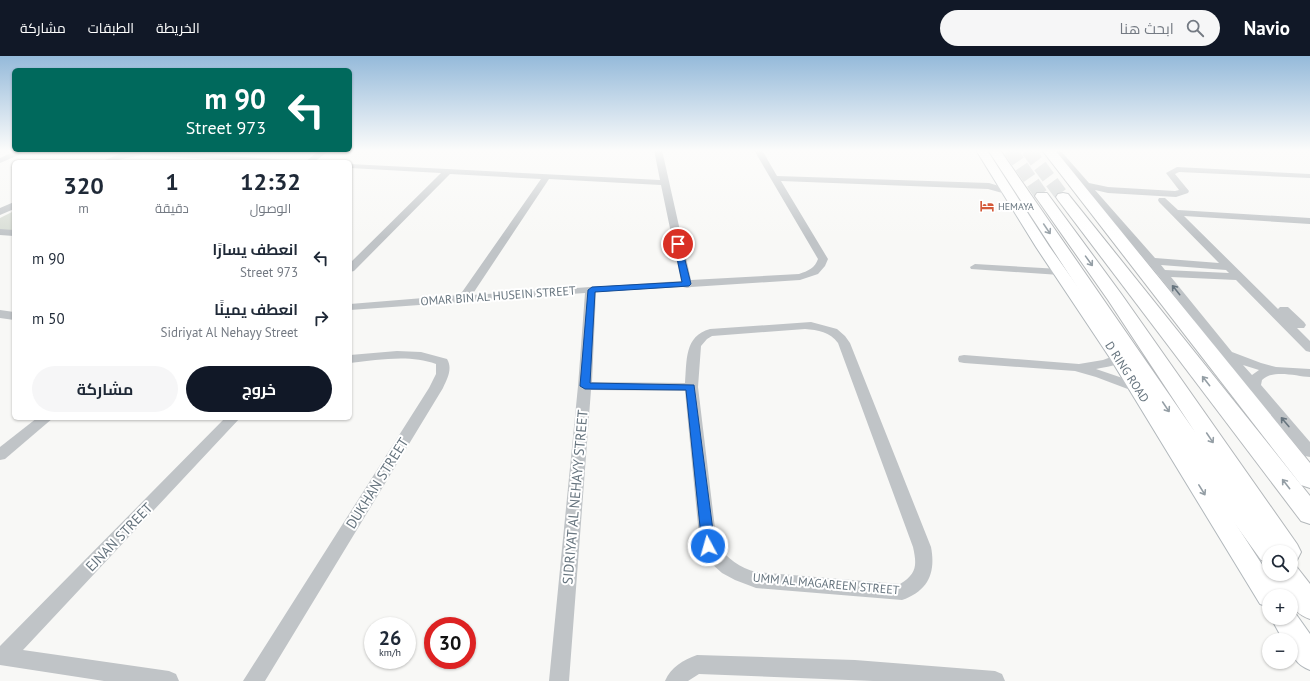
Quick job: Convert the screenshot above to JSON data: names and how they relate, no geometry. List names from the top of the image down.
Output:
{
  "streets": {
    "street": [
      "OMAR BIN AL HUSEIN STREET",
      "D RING ROAD",
      "DUKHAN STREET",
      "SIDRIYAT AL NEHAYY STREET",
      "EJNAN STREET",
      "UMM AL MAGAREEN STREET"
    ]
  },
  "crossings": [
    ["OMAR BIN AL HUSEIN STREET", "SIDRIYAT AL NEHAYY STREET"]
  ],
  "places": {
    "hotel": ["HEMAYA"]
  },
  "page": {
    "header": "Navio",
    "search": "ابحث هنا",
    "nav": ["الخريطة", "الطبقات", "مشاركة"],
    "turn": ["90 m", "Street 973"],
    "eta": [
      "12:32",
      "الوصول",
      "1",
      "دقيقة",
      "320",
      "m"
    ],
    "list": [
      {
        "name": "انعطف يسارًا",
        "note": "Street 973",
        "value": "90 m"
      },
      {
        "name": "انعطف يمينًا",
        "note": "Sidriyat Al Nehayy Street",
        "value": "50 m"
      }
    ],
    "buttons": ["خروج", "مشاركة"],
    "map_buttons": ["+", "−"],
    "speed": "26 km/h",
    "limit": "30"
  }
}
